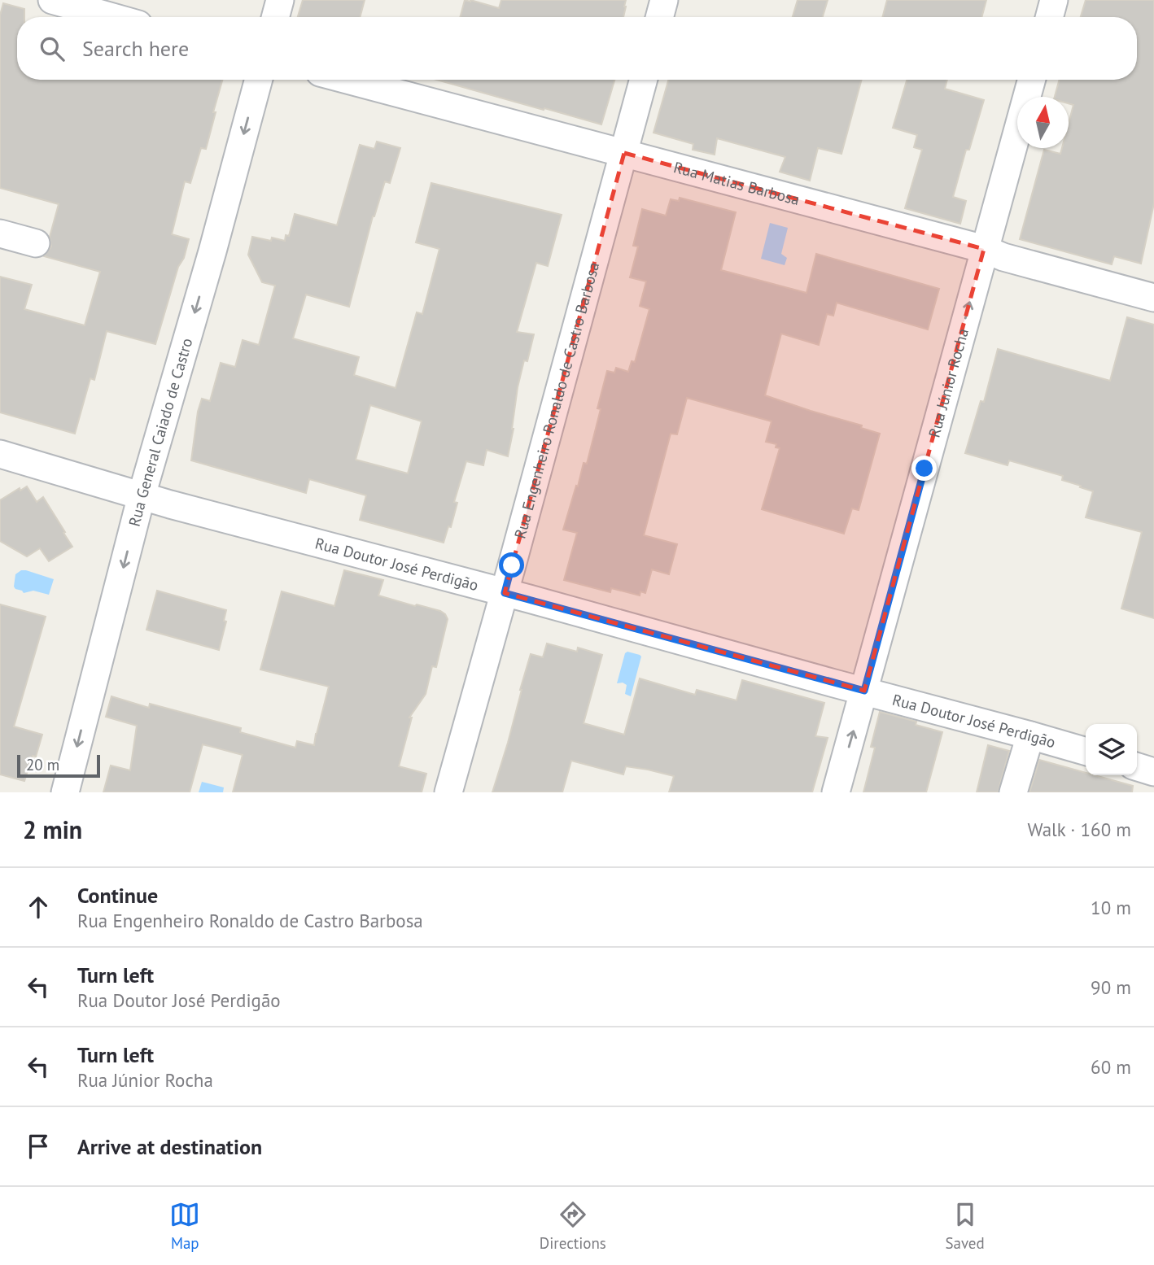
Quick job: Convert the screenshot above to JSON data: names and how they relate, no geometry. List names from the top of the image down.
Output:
{
  "streets": {
    "street": [
      "Rua Matias Barbosa",
      "Rua Júnior Rocha",
      "Rua Engenheiro Ronaldo de Castro Barbosa",
      "Rua General Caiado de Castro",
      "Rua Doutor José Perdigão"
    ]
  },
  "crossings": [
    ["Rua Matias Barbosa", "Rua Júnior Rocha"],
    ["Rua Matias Barbosa", "Rua Engenheiro Ronaldo de Castro Barbosa"],
    ["Rua Júnior Rocha", "Rua Doutor José Perdigão"],
    ["Rua Engenheiro Ronaldo de Castro Barbosa", "Rua Doutor José Perdigão"],
    ["Rua General Caiado de Castro", "Rua Doutor José Perdigão"]
  ],
  "one_way": ["Rua Júnior Rocha", "Rua General Caiado de Castro"],
  "scale_bar": "20 m",
  "north": "top",
  "page": {
    "search": "Search here",
    "scale": "20 m",
    "heading": ["2 min", "Walk · 160 m"],
    "list": [
      ["Continue", "Rua Engenheiro Ronaldo de Castro Barbosa", "10 m"],
      ["Turn left", "Rua Doutor José Perdigão", "90 m"],
      ["Turn left", "Rua Júnior Rocha", "60 m"],
      "Arrive at destination"
    ],
    "nav": ["Map", "Directions", "Saved"]
  }
}
